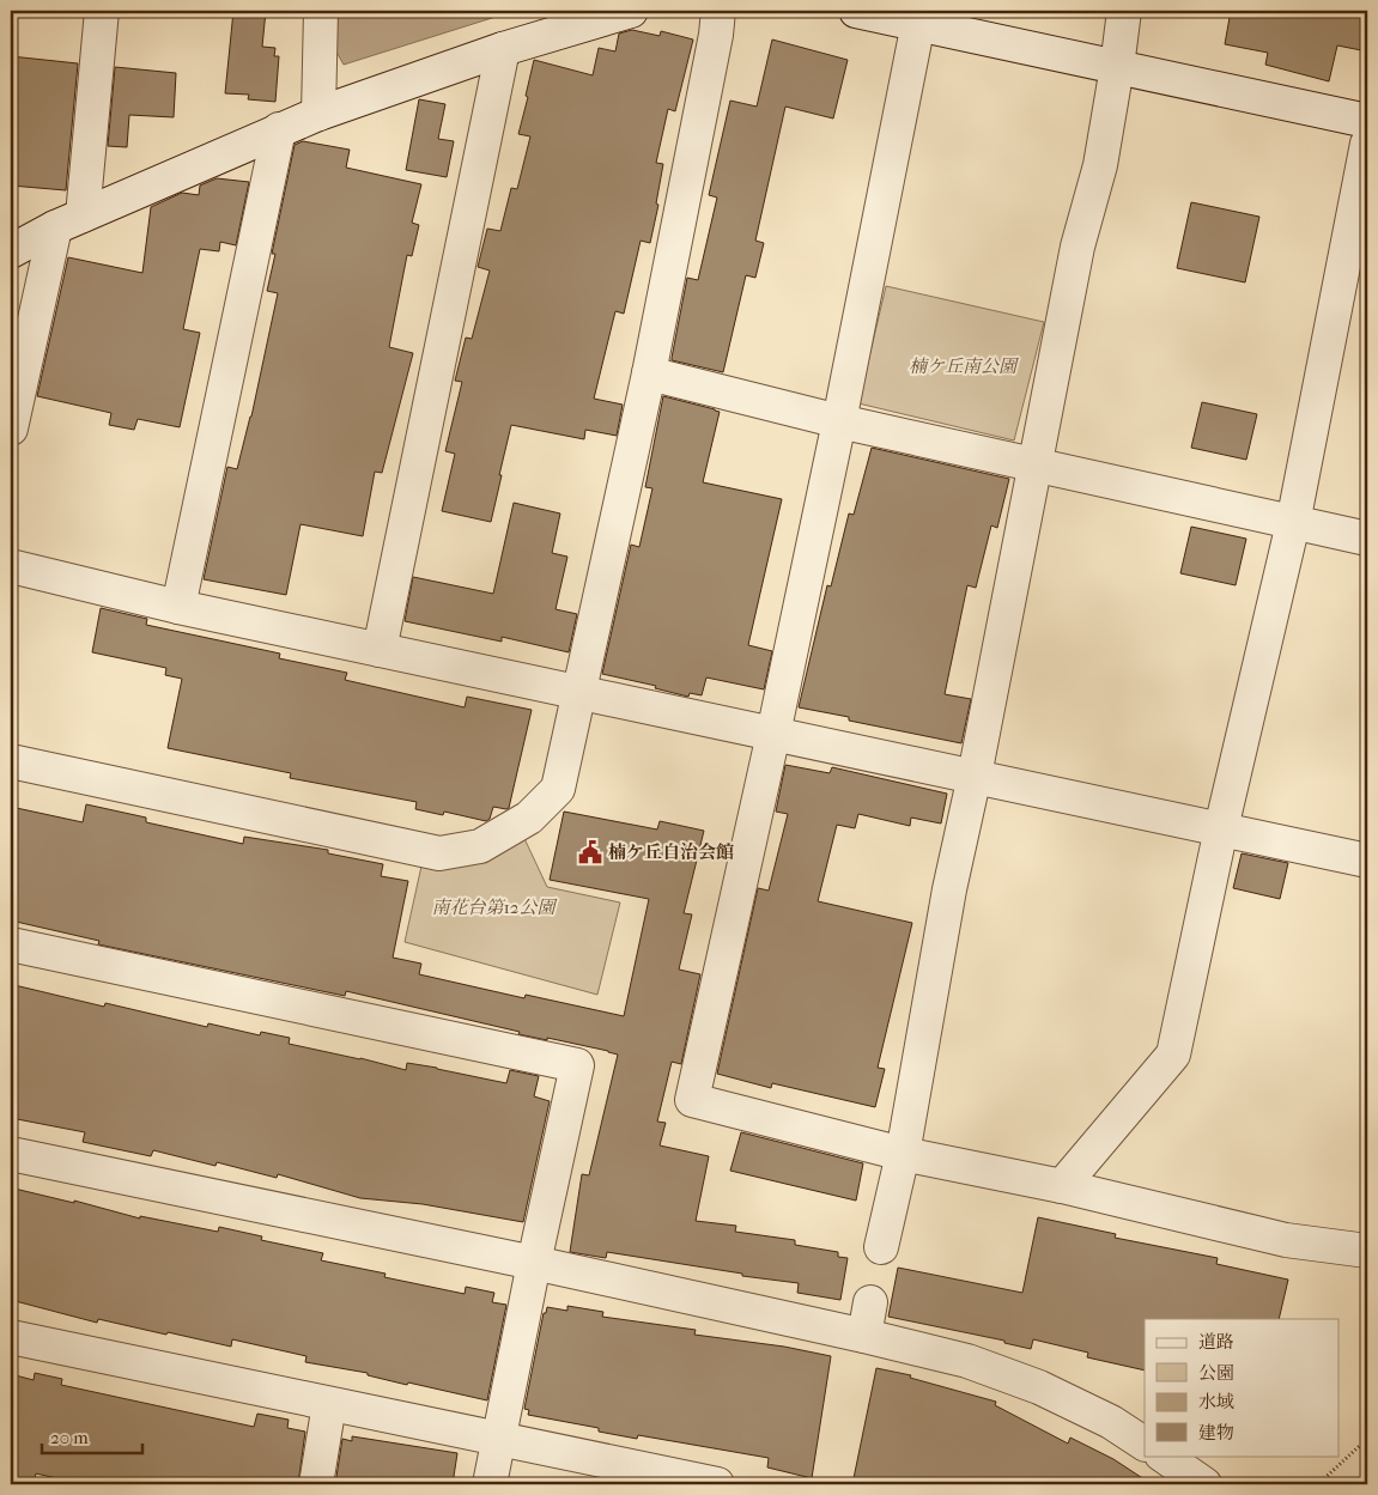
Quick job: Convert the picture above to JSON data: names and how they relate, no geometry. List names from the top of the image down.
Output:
{
  "parks": ["楠ケ丘南公園", "南花台第12公園"],
  "places": {
    "public building": ["楠ケ丘自治会館"]
  },
  "legend": [
    "道路",
    "公園",
    "水域",
    "建物"
  ],
  "scale_bar": "20 m"
}
